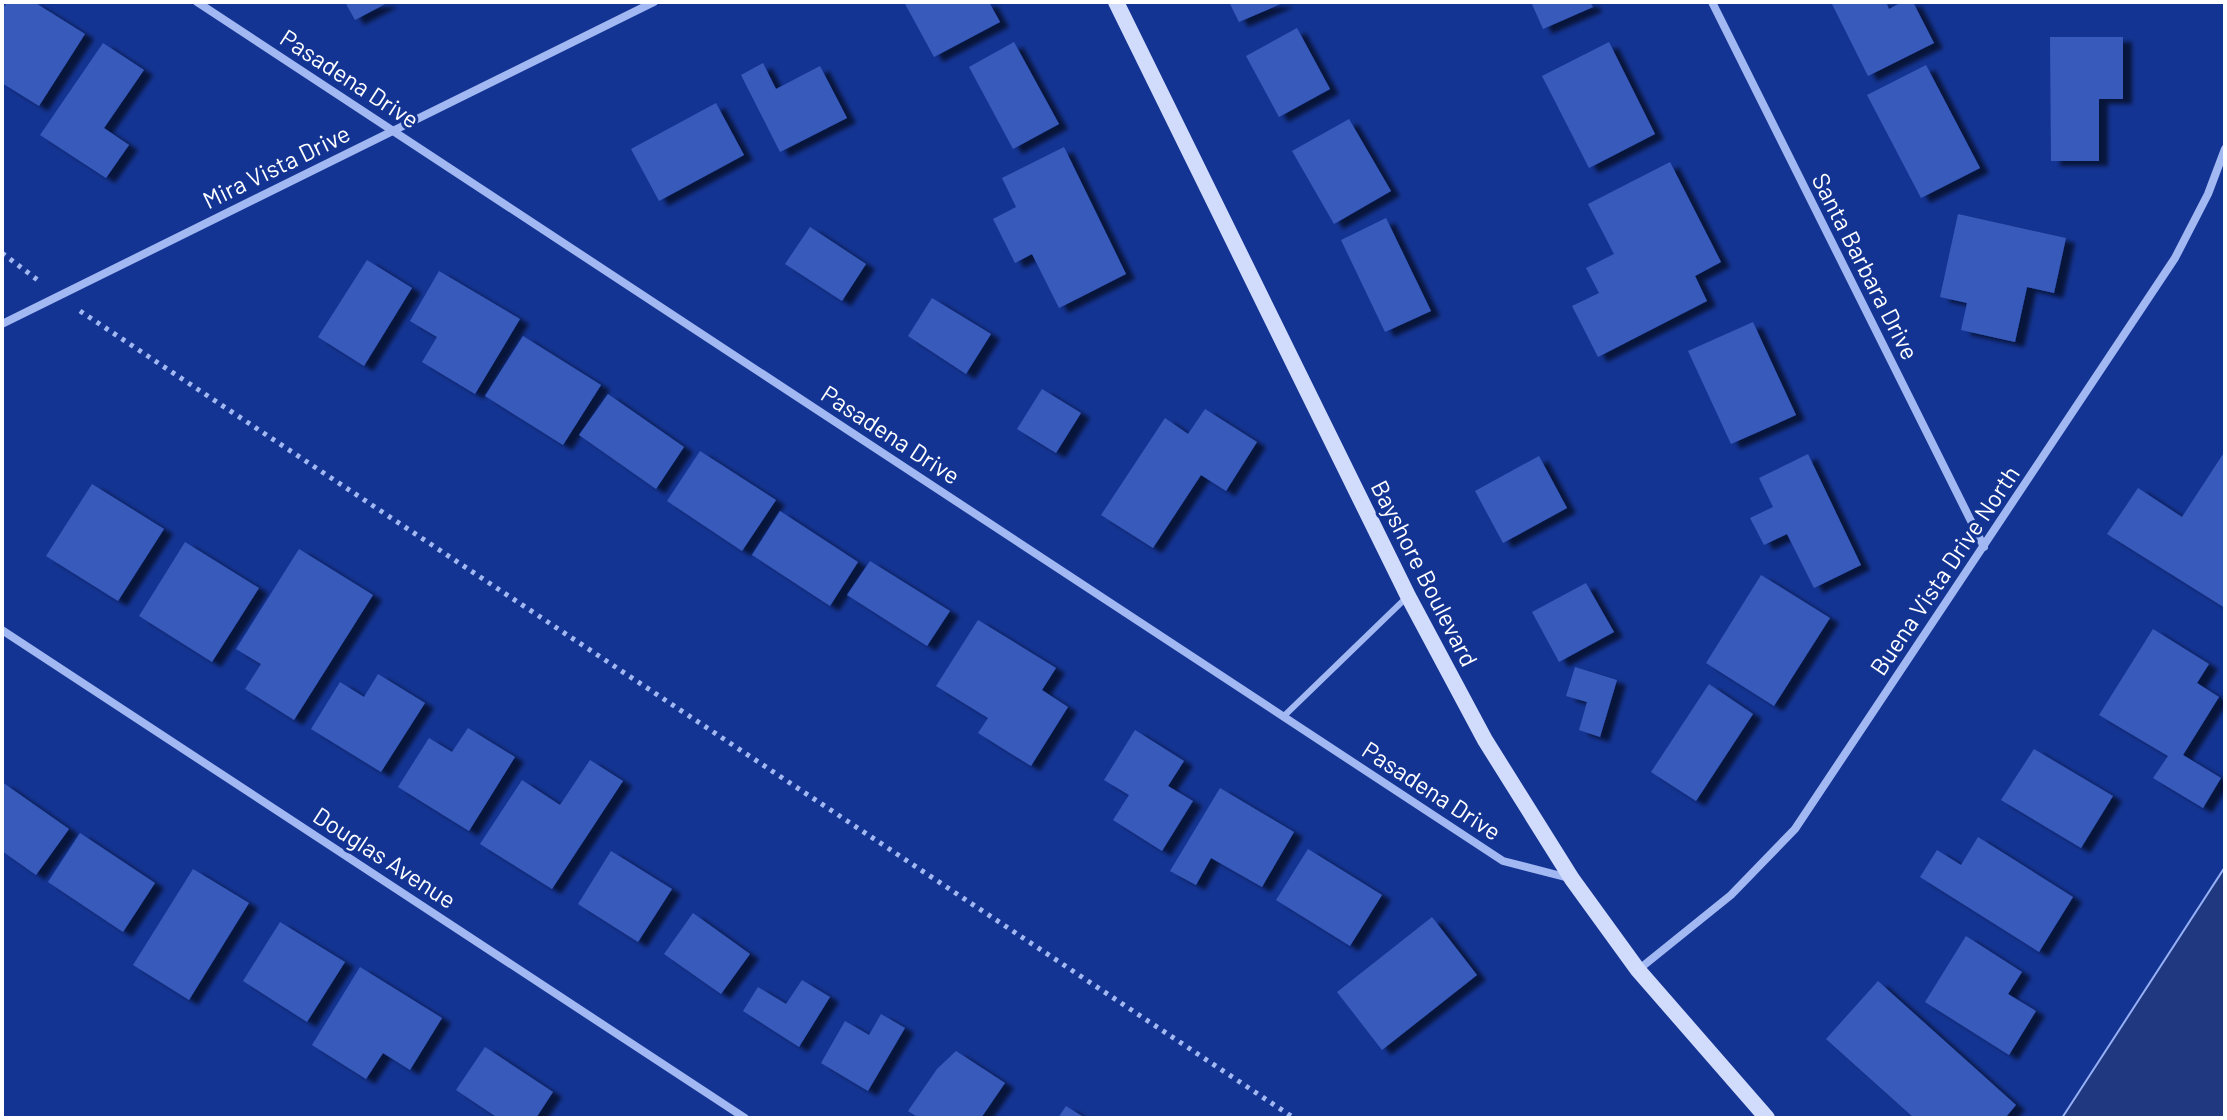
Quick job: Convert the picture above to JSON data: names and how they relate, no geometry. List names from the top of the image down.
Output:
{
  "streets": {
    "main road": ["Bayshore Boulevard"],
    "street": [
      "Pasadena Drive",
      "Mira Vista Drive",
      "Santa Barbara Drive",
      "Buena Vista Drive North",
      "Douglas Avenue"
    ]
  },
  "crossings": [
    ["Pasadena Drive", "Mira Vista Drive"],
    ["Pasadena Drive", "Bayshore Boulevard"],
    ["Santa Barbara Drive", "Buena Vista Drive North"],
    ["Buena Vista Drive North", "Bayshore Boulevard"]
  ]
}
